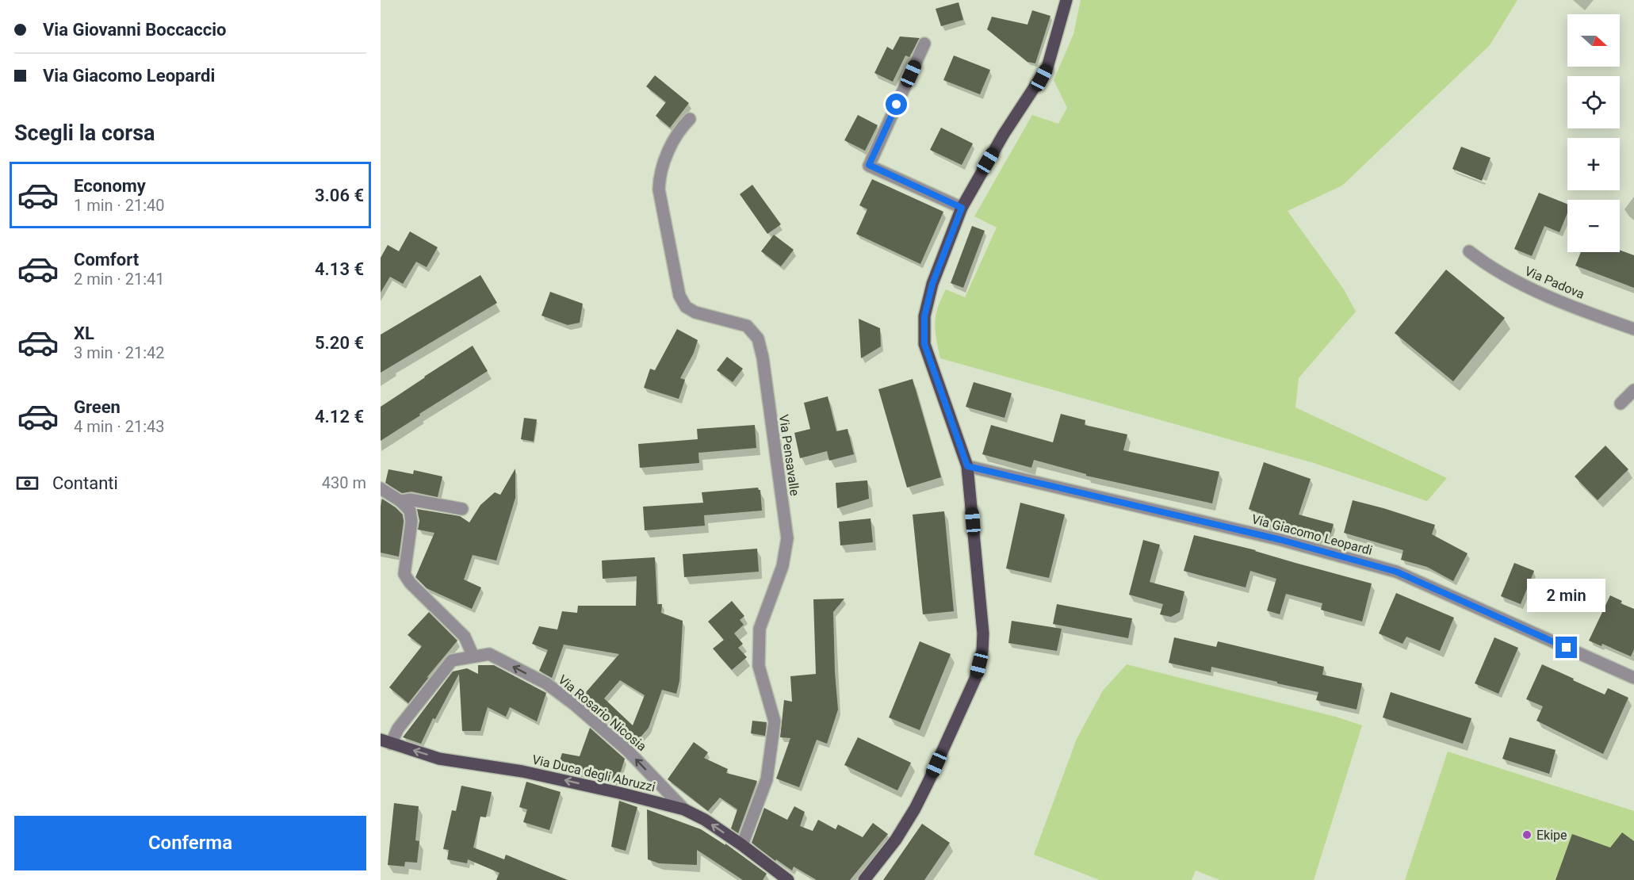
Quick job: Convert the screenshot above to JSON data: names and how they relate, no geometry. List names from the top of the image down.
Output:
{
  "streets": {
    "main road": ["Via Duca degli Abruzzi"],
    "street": [
      "Via Padova",
      "Via Pensavalle",
      "Via Giacomo Leopardi",
      "Via Rosario Nicosia"
    ]
  },
  "crossings": [
    ["Via Pensavalle", "Via Duca degli Abruzzi"],
    ["Via Rosario Nicosia", "Via Duca degli Abruzzi"]
  ],
  "one_way": ["Via Rosario Nicosia", "Via Duca degli Abruzzi"],
  "places": ["Ekipe"],
  "north": "right",
  "page": {
    "banner": ["Via Giovanni Boccaccio", "Via Giacomo Leopardi"],
    "map_buttons": ["+", "−"],
    "heading": "Scegli la corsa",
    "list": [
      {
        "name": "Economy",
        "note": "1 min · 21:40",
        "value": "3.06 €"
      },
      {
        "name": "Comfort",
        "note": "2 min · 21:41",
        "value": "4.13 €"
      },
      {
        "name": "XL",
        "note": "3 min · 21:42",
        "value": "5.20 €"
      },
      {
        "name": "Green",
        "note": "4 min · 21:43",
        "value": "4.12 €"
      }
    ],
    "pay": ["Contanti", "430 m"],
    "bubble": "2 min",
    "buttons": "Conferma"
  }
}
